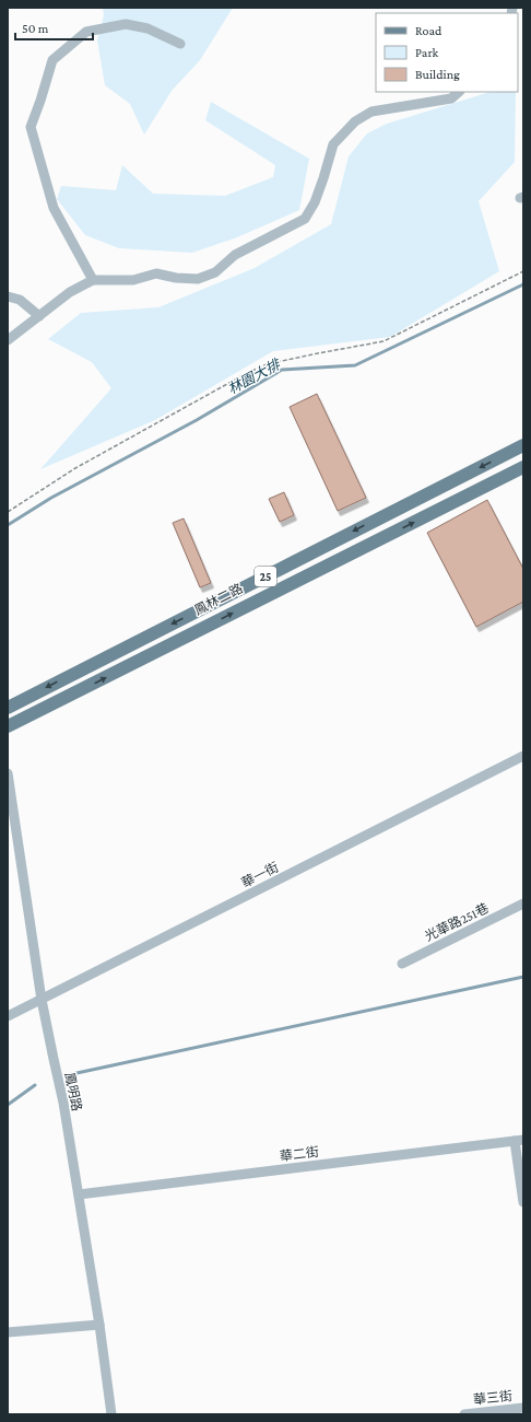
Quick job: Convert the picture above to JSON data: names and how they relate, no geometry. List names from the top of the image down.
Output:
{
  "streets": {
    "main road": ["25", "鳳林二路"],
    "street": [
      "華一街",
      "光華路251巷",
      "鳳明路",
      "華二街",
      "華三街"
    ]
  },
  "crossings": [
    ["華一街", "鳳明路"],
    ["鳳明路", "華二街"]
  ],
  "water": ["林園大排"],
  "legend": ["Road", "Park", "Building"],
  "scale_bar": "50 m"
}
